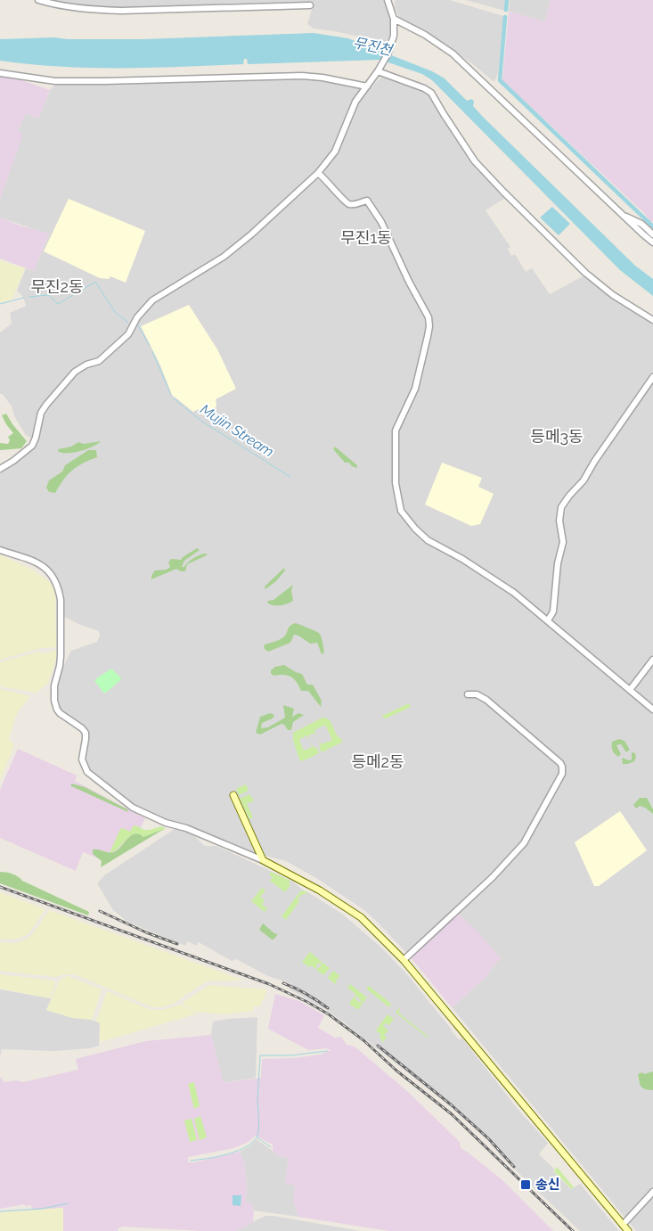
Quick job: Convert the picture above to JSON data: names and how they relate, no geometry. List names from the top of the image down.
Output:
{
  "districts": [
    "무진1동",
    "무진2동",
    "등메3동",
    "등메2동"
  ],
  "water": ["무진천", "Mujin Stream"],
  "places": {
    "transit": ["송신"]
  }
}
